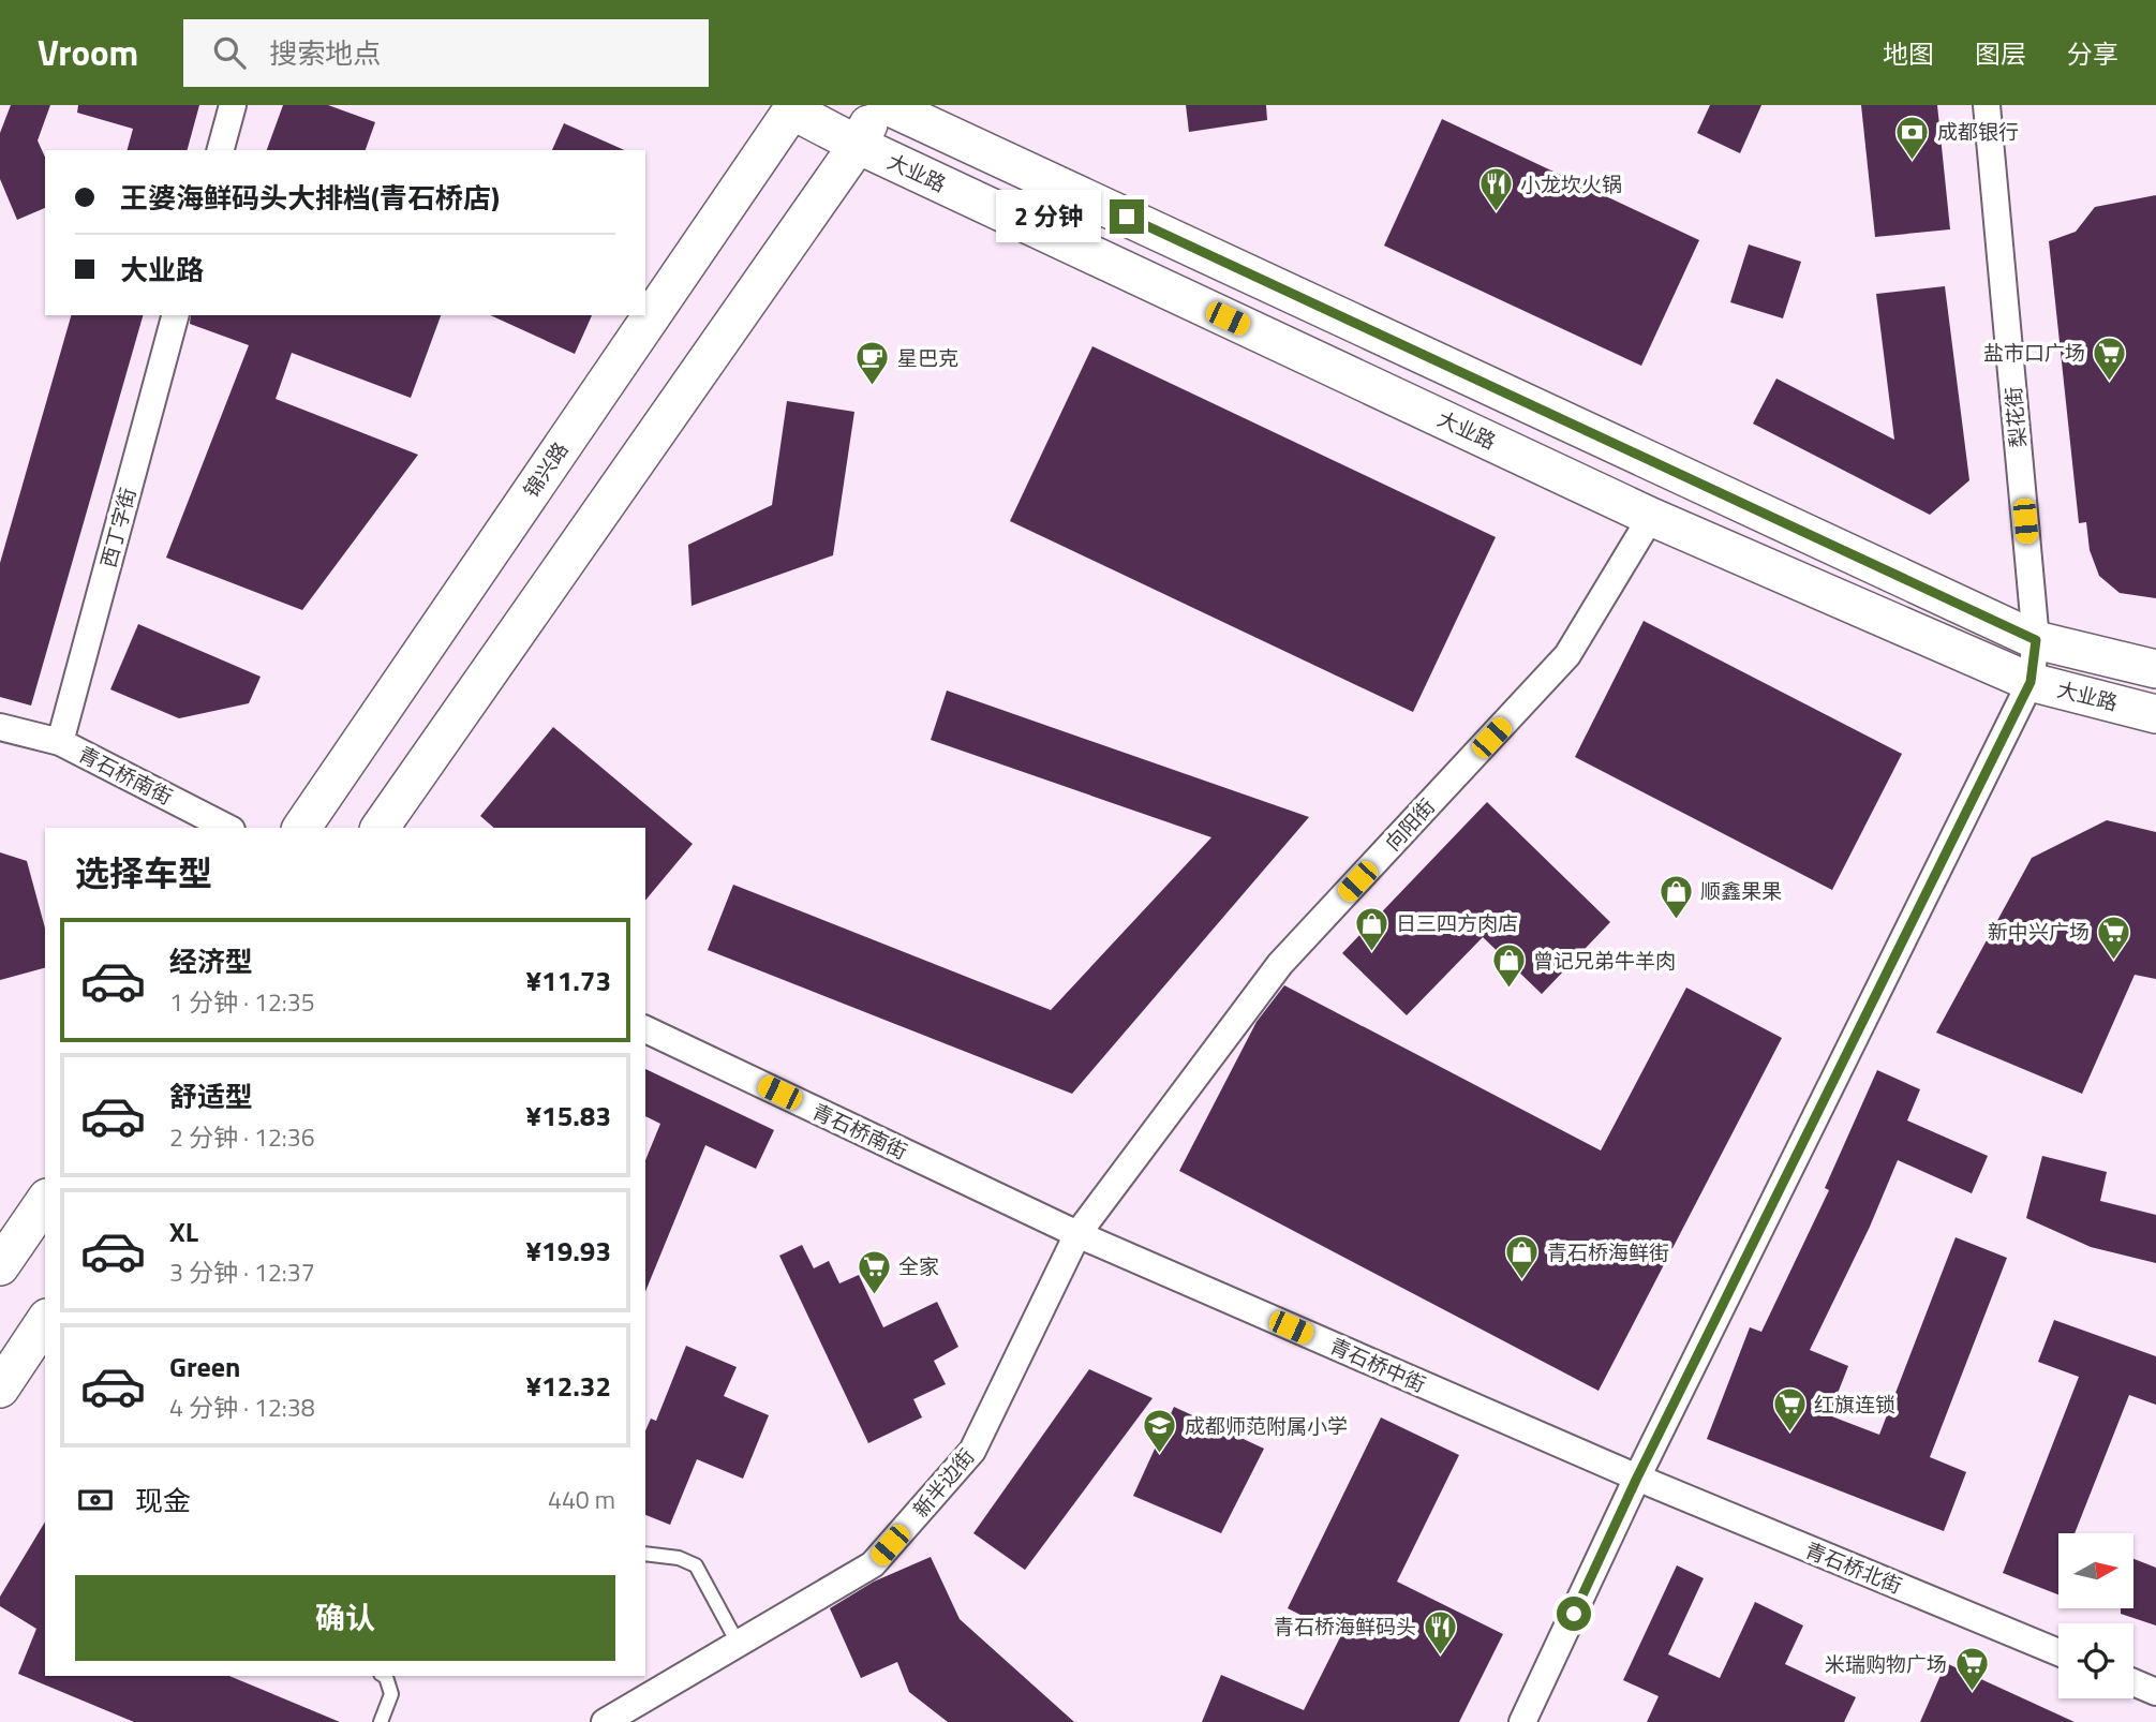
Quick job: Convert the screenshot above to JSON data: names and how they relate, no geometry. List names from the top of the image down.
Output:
{
  "streets": {
    "main road": ["大业路", "锦兴路"],
    "street": [
      "梨花街",
      "西丁字街",
      "青石桥南街",
      "向阳街",
      "青石桥中街",
      "新半边街",
      "青石桥北街"
    ]
  },
  "crossings": [
    ["大业路", "梨花街"],
    ["大业路", "锦兴路"],
    ["大业路", "向阳街"],
    ["梨花街", "青石桥中街"],
    ["梨花街", "青石桥北街"],
    ["西丁字街", "青石桥南街"],
    ["青石桥南街", "向阳街"],
    ["青石桥南街", "青石桥中街"],
    ["青石桥南街", "新半边街"],
    ["向阳街", "青石桥中街"],
    ["向阳街", "新半边街"],
    ["青石桥中街", "新半边街"],
    ["青石桥中街", "青石桥北街"]
  ],
  "places": {
    "bank": ["成都银行"],
    "restaurant": ["小龙坎火锅", "青石桥海鲜码头"],
    "supermarket": [
      "盐市口广场",
      "新中兴广场",
      "全家",
      "红旗连锁",
      "米瑞购物广场"
    ],
    "cafe": ["星巴克"],
    "shop": [
      "顺鑫果果",
      "日三四方肉店",
      "曾记兄弟牛羊肉",
      "青石桥海鲜街"
    ],
    "school or university": ["成都师范附属小学"]
  },
  "north": "right",
  "page": {
    "header": "Vroom",
    "search": "搜索地点",
    "nav": ["地图", "图层", "分享"],
    "banner": ["王婆海鲜码头大排档(青石桥店)", "大业路"],
    "bubble": "2 分钟",
    "heading": "选择车型",
    "list": [
      {
        "name": "经济型",
        "note": "1 分钟 · 12:35",
        "value": "¥11.73"
      },
      {
        "name": "舒适型",
        "note": "2 分钟 · 12:36",
        "value": "¥15.83"
      },
      {
        "name": "XL",
        "note": "3 分钟 · 12:37",
        "value": "¥19.93"
      },
      {
        "name": "Green",
        "note": "4 分钟 · 12:38",
        "value": "¥12.32"
      }
    ],
    "pay": ["现金", "440 m"],
    "buttons": "确认"
  }
}
